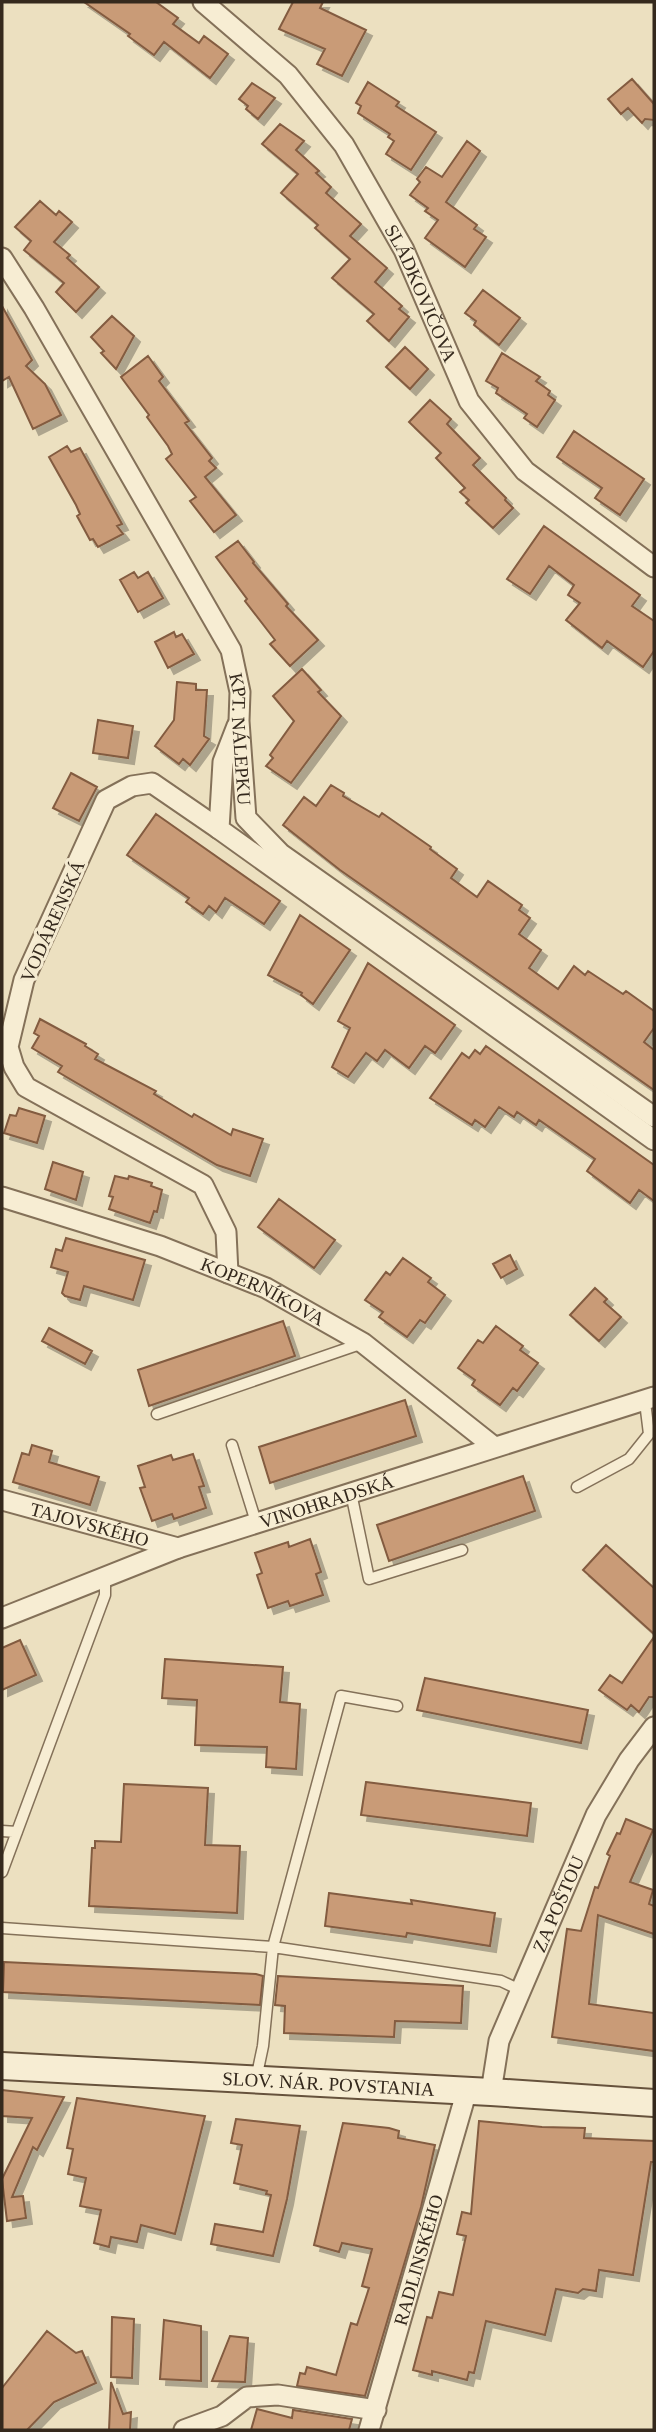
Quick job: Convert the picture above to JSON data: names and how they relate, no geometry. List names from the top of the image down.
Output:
{
  "streets": {
    "main road": ["SLOV. NÁR. POVSTANIA"],
    "street": [
      "SLÁDKOVIČOVA",
      "KPT. NÁLEPKU",
      "VODÁRENSKÁ",
      "KOPERNÍKOVA",
      "VINOHRADSKÁ",
      "TAJOVSKÉHO",
      "ZA POŠTOU",
      "RADLINSKÉHO"
    ]
  },
  "crossings": [
    ["VODÁRENSKÁ", "KOPERNÍKOVA"],
    ["KOPERNÍKOVA", "VINOHRADSKÁ"],
    ["VINOHRADSKÁ", "TAJOVSKÉHO"],
    ["ZA POŠTOU", "SLOV. NÁR. POVSTANIA"],
    ["ZA POŠTOU", "RADLINSKÉHO"],
    ["SLOV. NÁR. POVSTANIA", "RADLINSKÉHO"]
  ]
}
